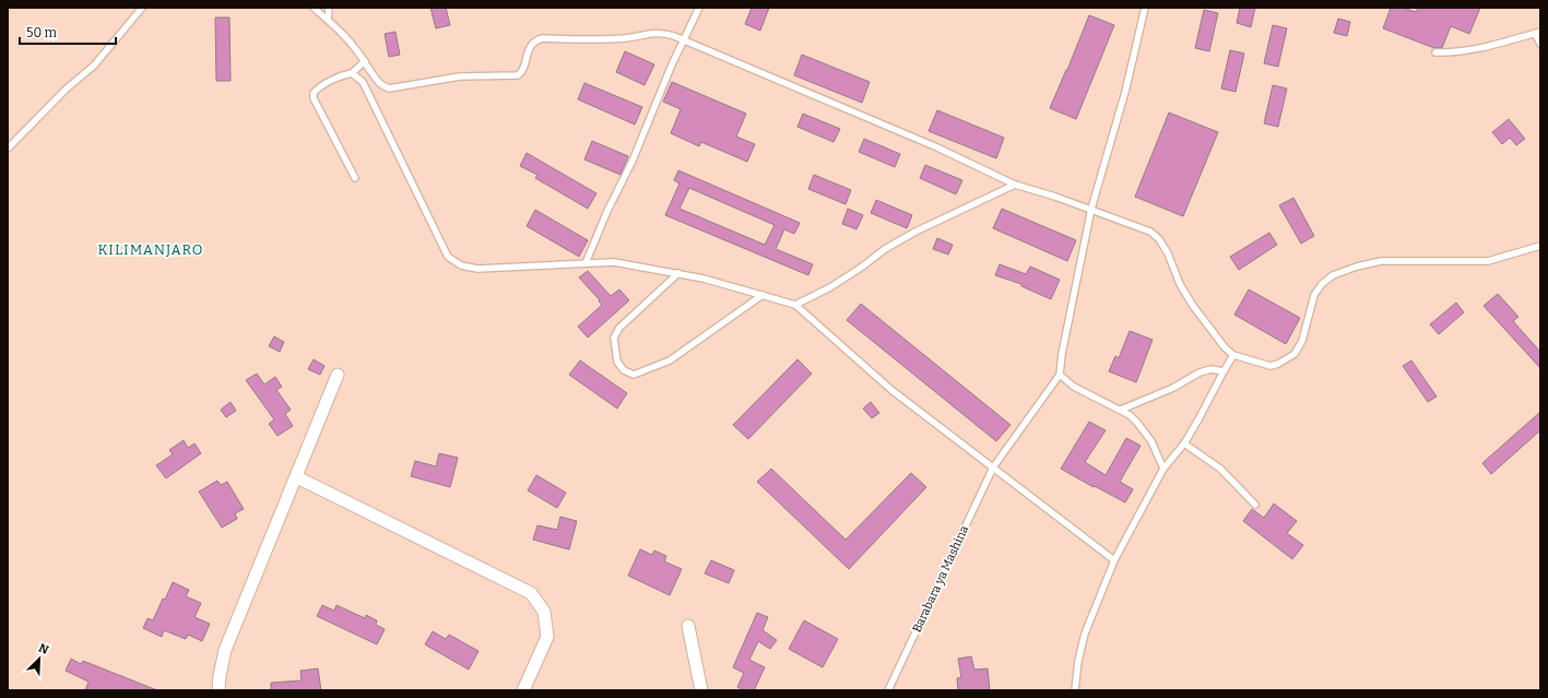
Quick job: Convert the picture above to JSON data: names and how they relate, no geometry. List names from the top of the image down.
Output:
{
  "streets": {
    "lane": ["Barabara ya Mashina"]
  },
  "districts": ["KILIMANJARO"],
  "scale_bar": "50 m",
  "north": "top right"
}
